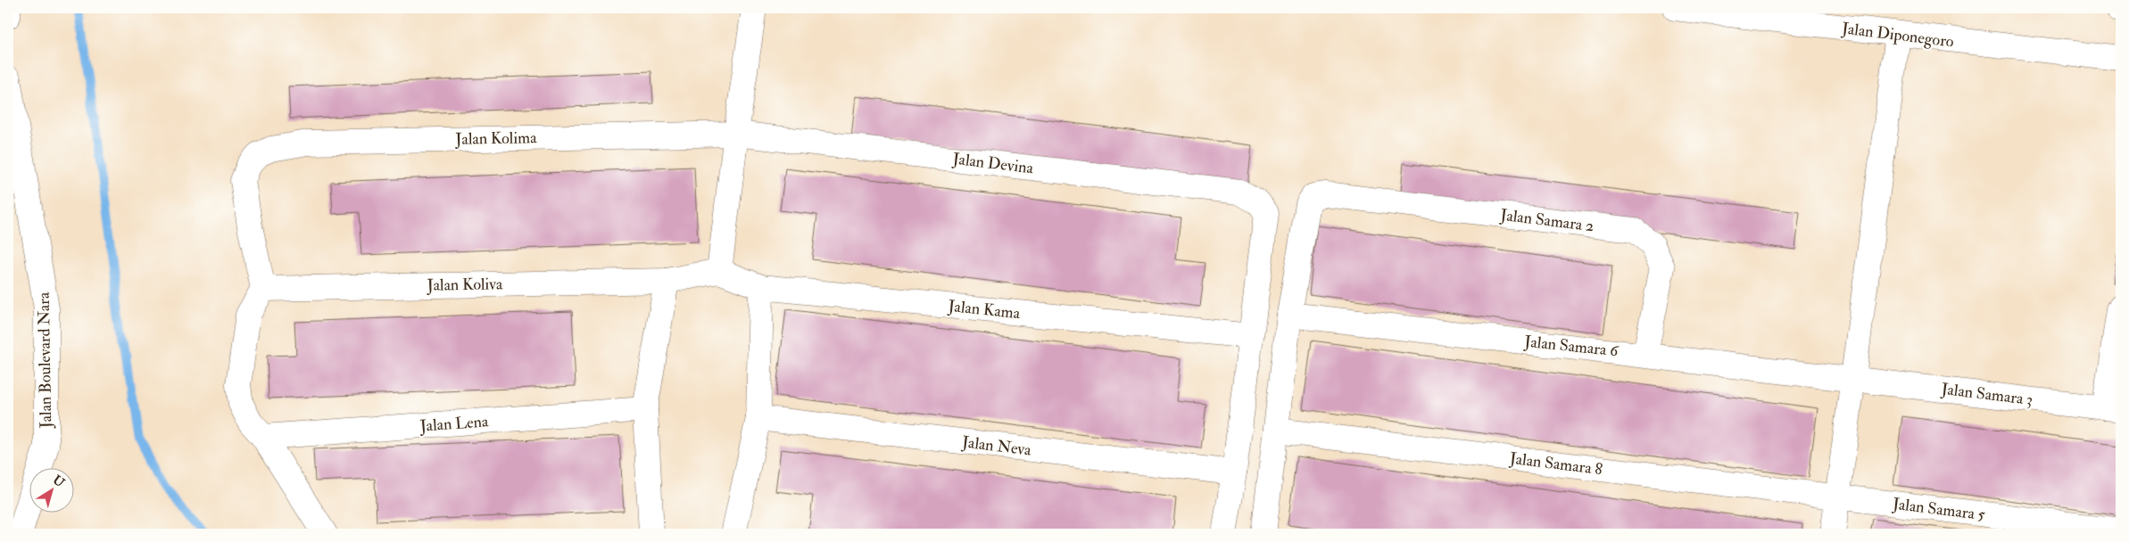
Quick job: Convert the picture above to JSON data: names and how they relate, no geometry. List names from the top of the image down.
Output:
{
  "streets": {
    "street": [
      "Jalan Diponegoro",
      "Jalan Kolima",
      "Jalan Devina",
      "Jalan Samara 2",
      "Jalan Koliva",
      "Jalan Kama",
      "Jalan Samara 6",
      "Jalan Boulevard Nara",
      "Jalan Samara 3",
      "Jalan Lena",
      "Jalan Neva",
      "Jalan Samara 8",
      "Jalan Samara 5"
    ]
  },
  "crossings": [
    ["Jalan Kolima", "Jalan Devina"],
    ["Jalan Kolima", "Jalan Koliva"],
    ["Jalan Devina", "Jalan Kama"],
    ["Jalan Samara 2", "Jalan Samara 6"],
    ["Jalan Koliva", "Jalan Kama"],
    ["Jalan Samara 6", "Jalan Samara 3"],
    ["Jalan Samara 8", "Jalan Samara 5"]
  ],
  "north": "top right"
}
